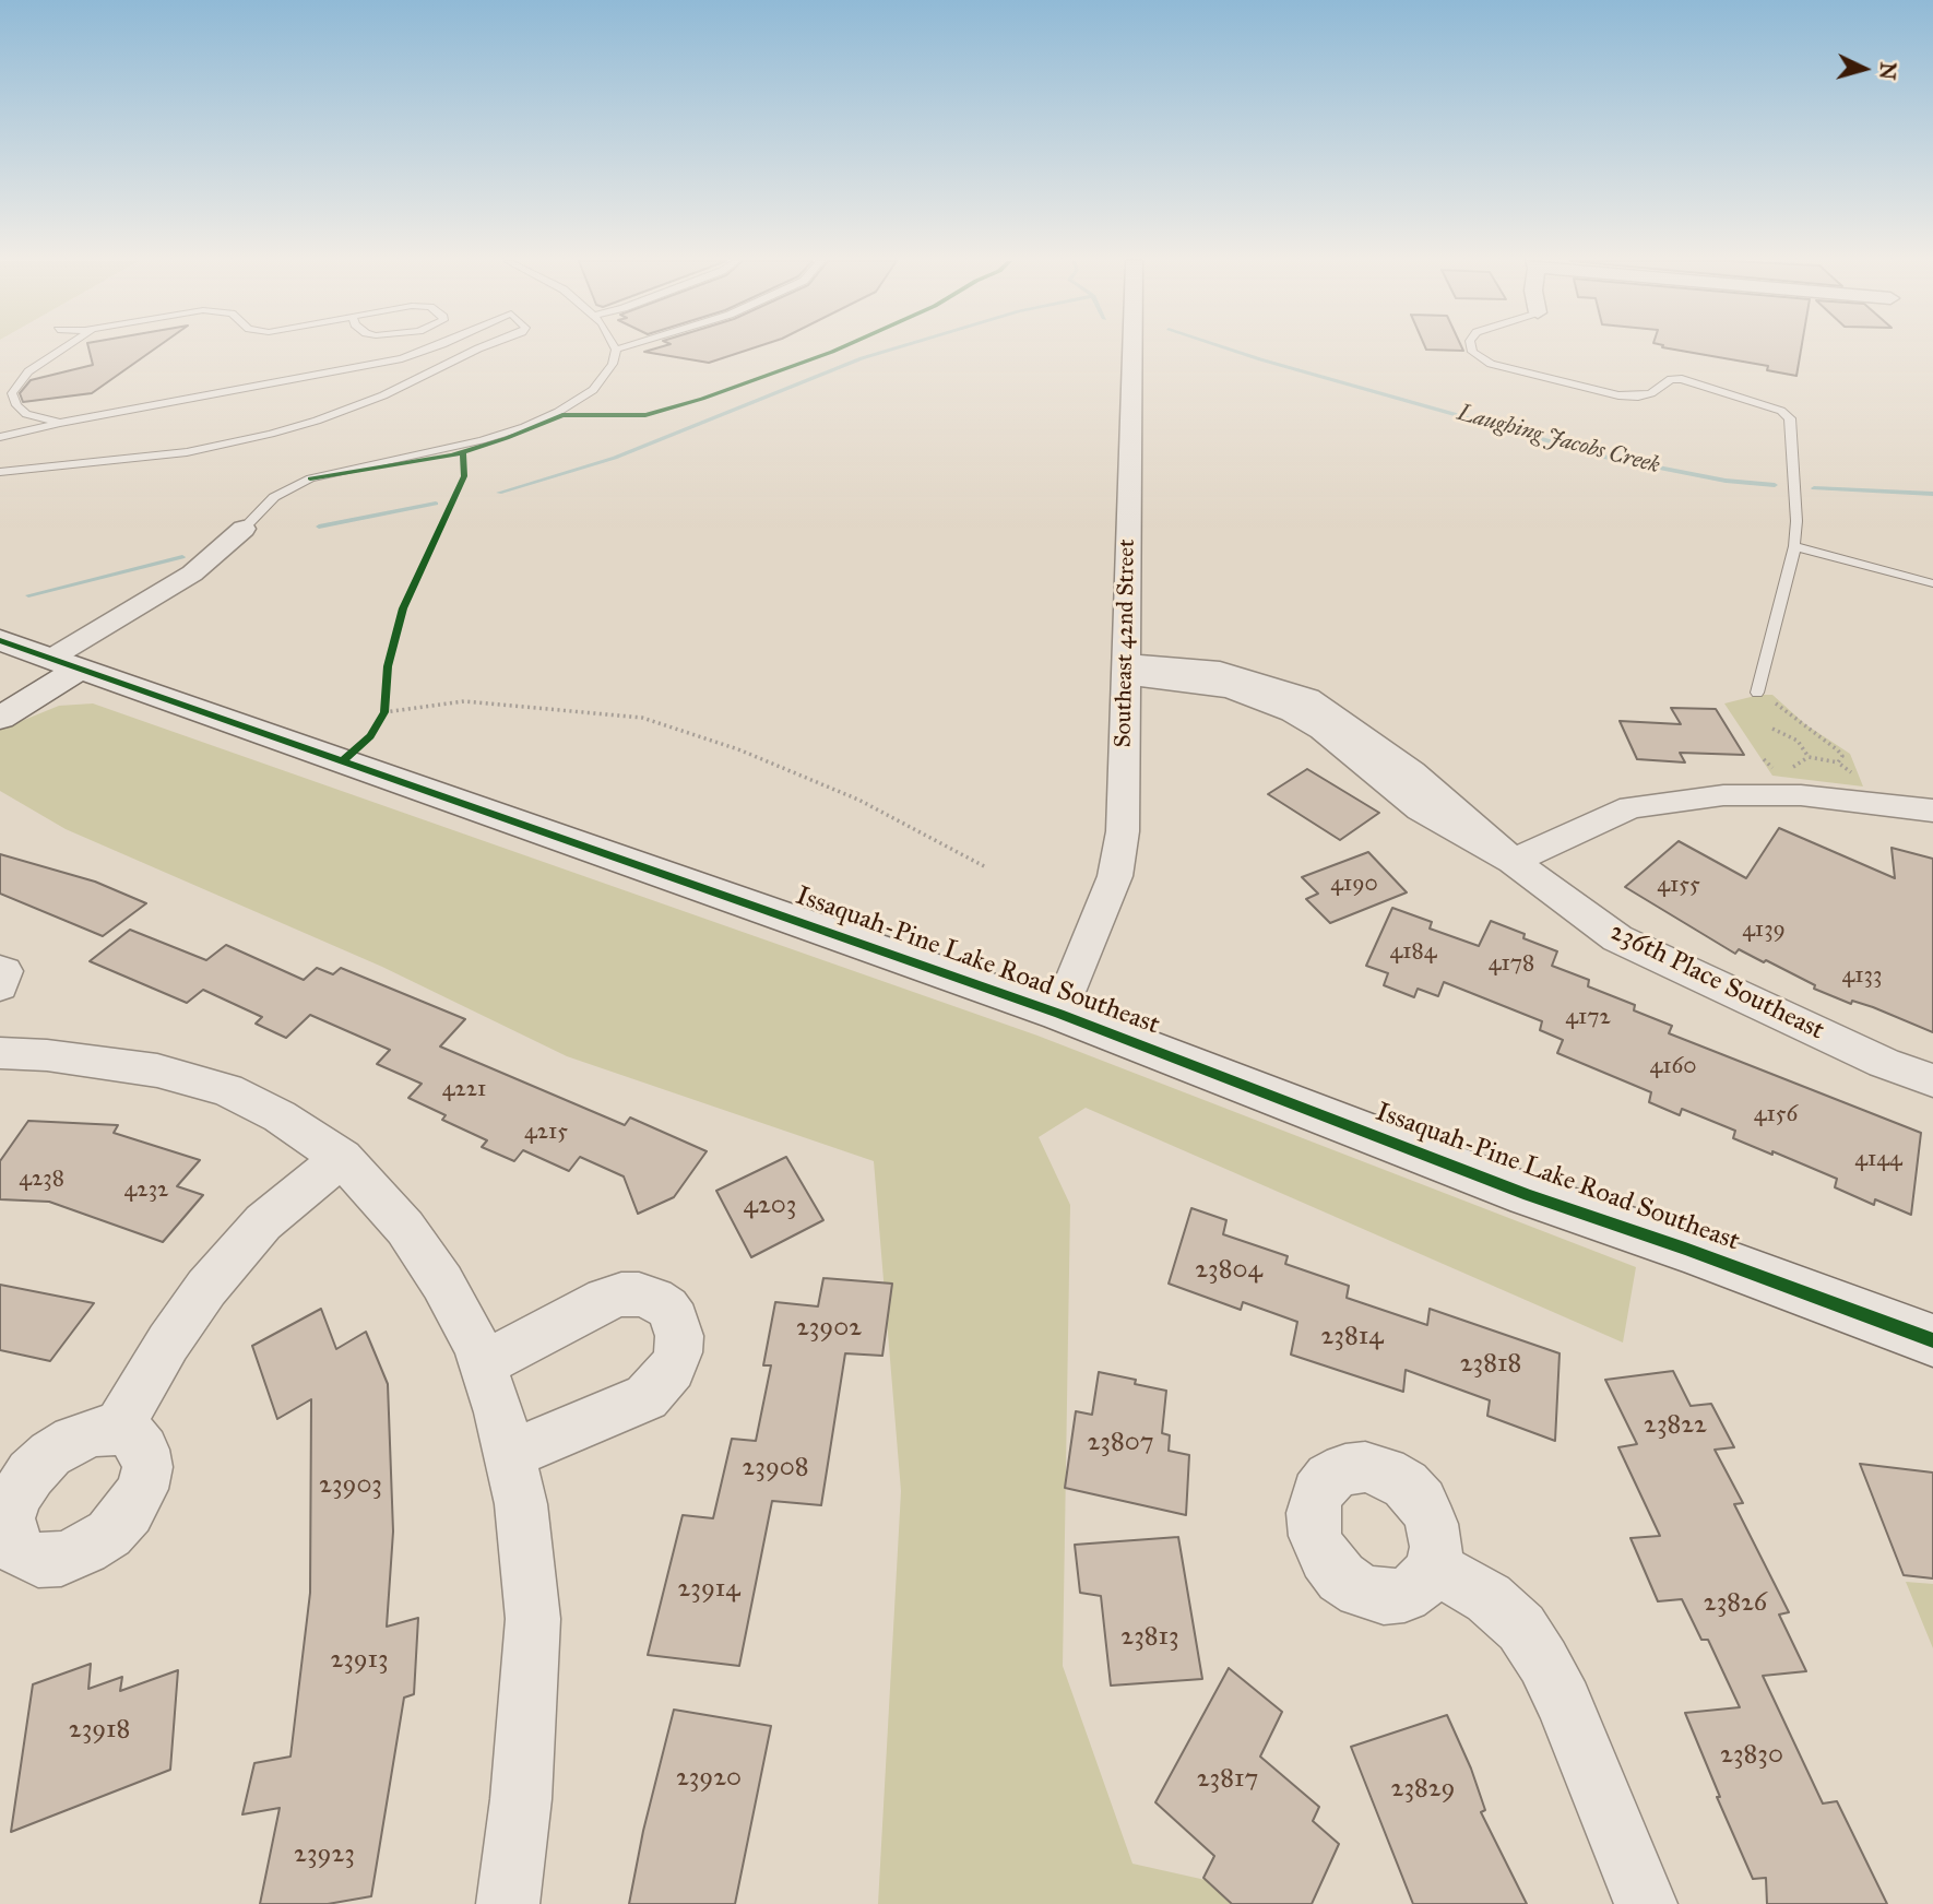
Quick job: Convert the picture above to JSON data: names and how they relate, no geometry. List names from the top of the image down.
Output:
{
  "streets": {
    "main road": ["Issaquah-Pine Lake Road Southeast"],
    "street": ["Southeast 42nd Street", "236th Place Southeast"]
  },
  "crossings": [
    ["Southeast 42nd Street", "Issaquah-Pine Lake Road Southeast"],
    ["Southeast 42nd Street", "236th Place Southeast"]
  ],
  "water": ["Laughing Jacobs Creek"],
  "house_numbers": [
    "4190",
    "4155",
    "4139",
    "4184",
    "4178",
    "4133",
    "4172",
    "4160",
    "4221",
    "4156",
    "4215",
    "4144",
    "4238",
    "4232",
    "4203",
    "23804",
    "23902",
    "23814",
    "23818",
    "23822",
    "23807",
    "23908",
    "23903",
    "23914",
    "23826",
    "23813",
    "23913",
    "23918",
    "23830",
    "23920",
    "23817",
    "23829",
    "23923"
  ],
  "north": "right"
}
